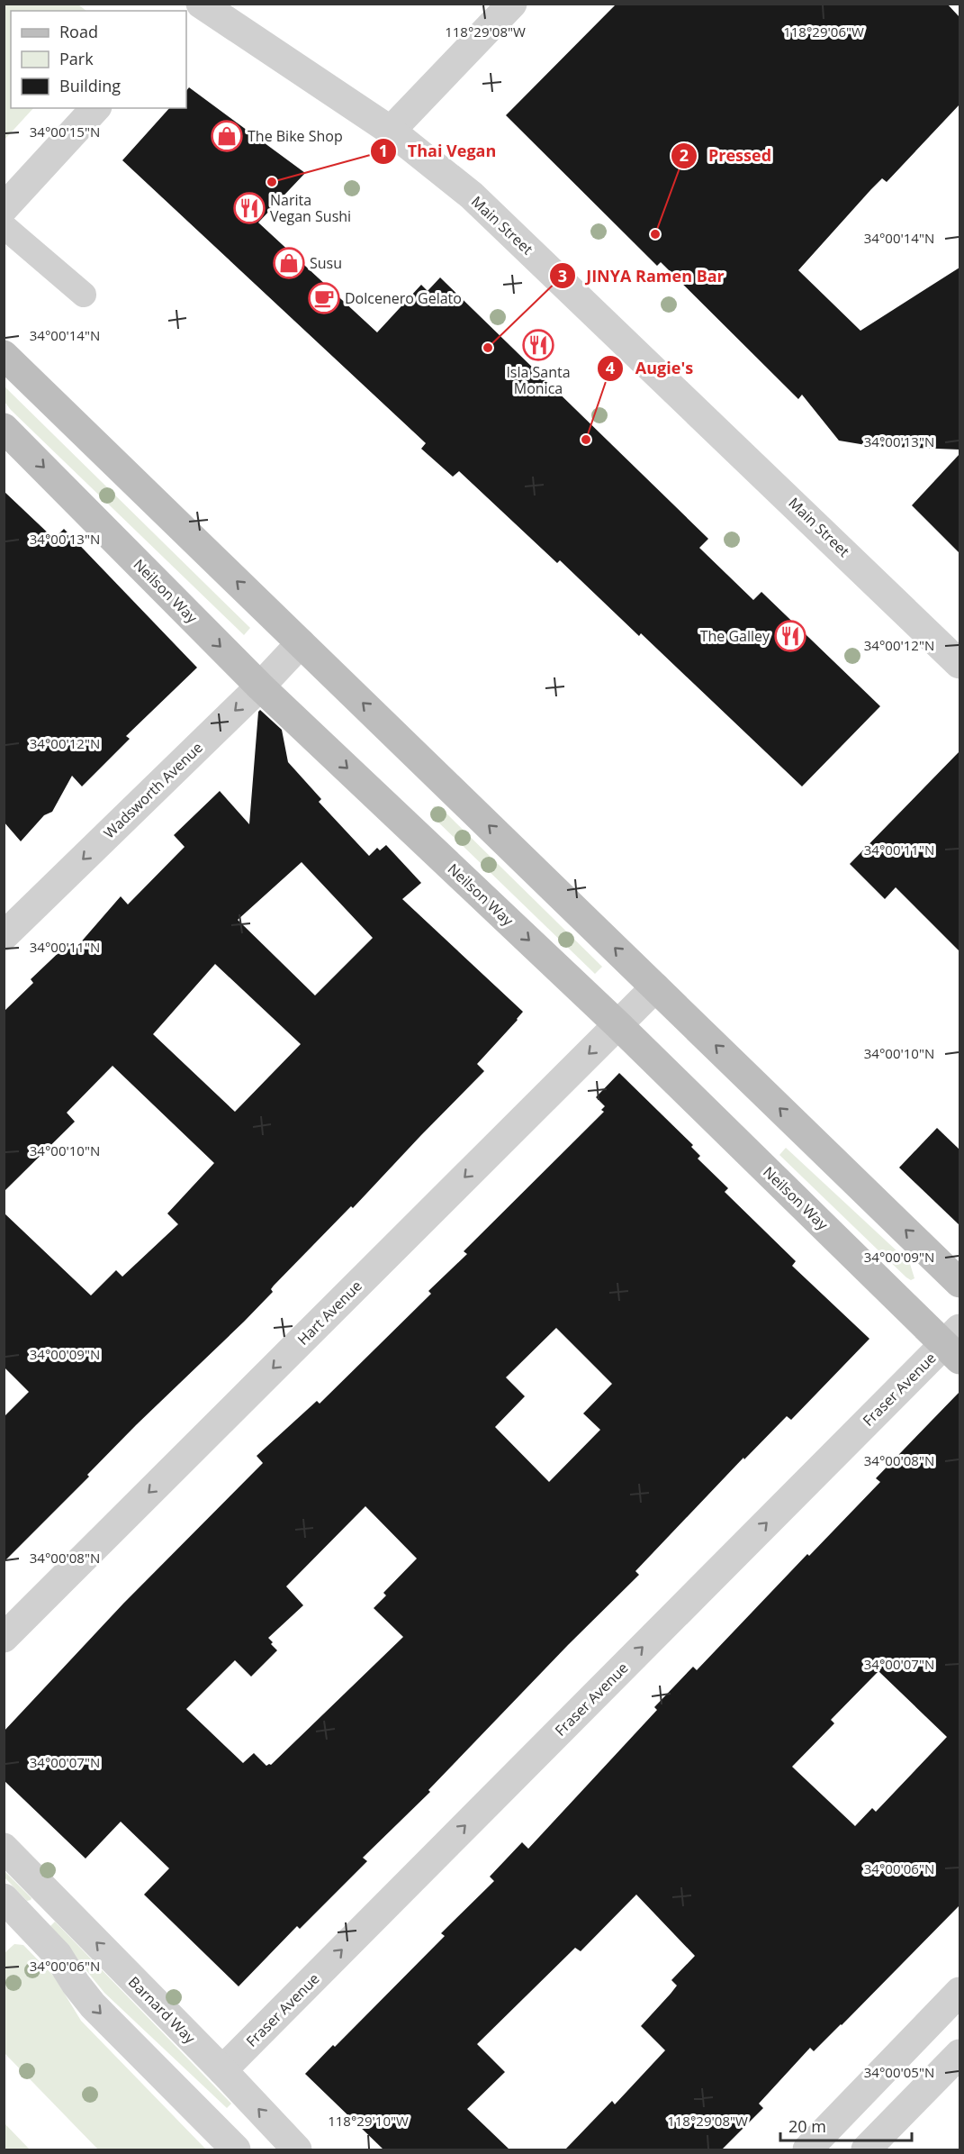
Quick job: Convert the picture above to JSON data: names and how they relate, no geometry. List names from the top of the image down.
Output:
{
  "streets": {
    "main road": ["Neilson Way"],
    "street": [
      "Main Street",
      "Wadsworth Avenue",
      "Hart Avenue",
      "Fraser Avenue",
      "Barnard Way"
    ]
  },
  "crossings": [
    ["Neilson Way", "Wadsworth Avenue"],
    ["Neilson Way", "Hart Avenue"],
    ["Neilson Way", "Fraser Avenue"],
    ["Fraser Avenue", "Barnard Way"]
  ],
  "one_way": ["Wadsworth Avenue", "Hart Avenue", "Fraser Avenue"],
  "places": {
    "shop": ["The Bike Shop", "Susu"],
    "other": [
      "Thai Vegan",
      "Pressed",
      "JINYA Ramen Bar",
      "Augie's"
    ],
    "restaurant": ["Narita Vegan Sushi", "Isla Santa Monica", "The Galley"],
    "cafe": ["Dolcenero Gelato"]
  },
  "legend": ["Road", "Park", "Building"],
  "scale_bar": "20 m",
  "coordinates": [
    "118°29'08\"W",
    "118°29'06\"W",
    "34°00'15\"N",
    "34°00'14\"N",
    "34°00'13\"N",
    "34°00'12\"N",
    "34°00'11\"N",
    "34°00'10\"N",
    "34°00'09\"N",
    "34°00'08\"N",
    "34°00'07\"N",
    "34°00'06\"N",
    "34°00'05\"N",
    "118°29'10\"W"
  ]
}
